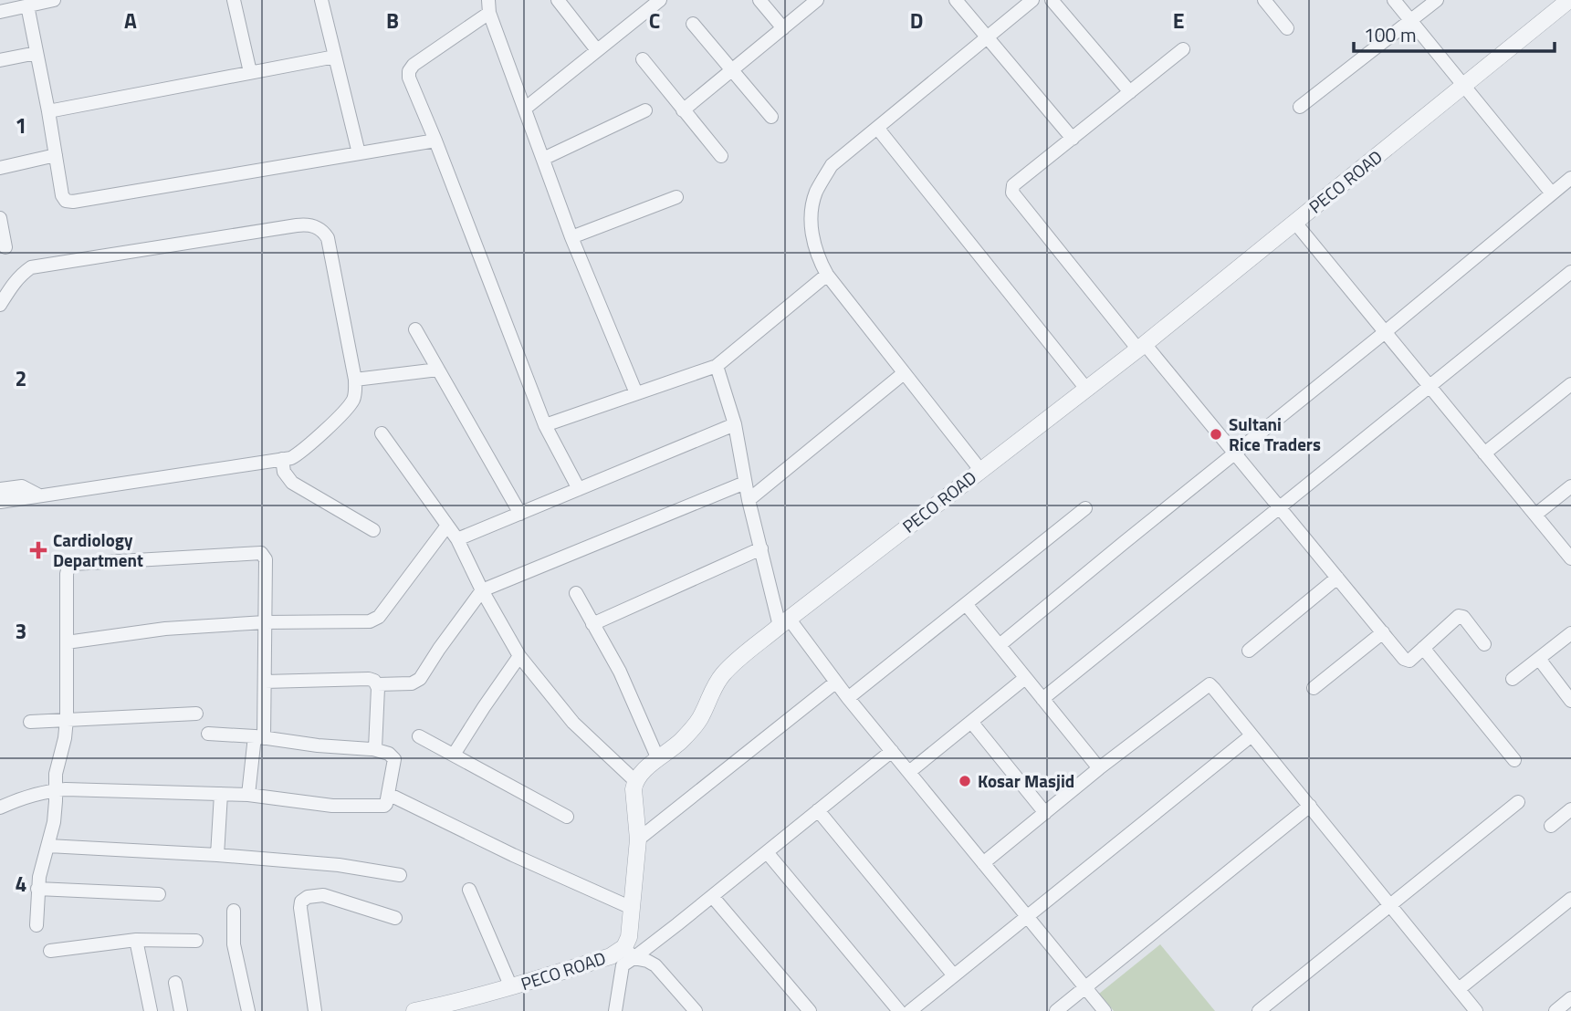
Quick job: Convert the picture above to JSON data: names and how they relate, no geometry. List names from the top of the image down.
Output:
{
  "streets": {
    "street": ["PECO ROAD"]
  },
  "places": {
    "other": ["Sultani Rice Traders", "Kosar Masjid"],
    "health": ["Cardiology Department"]
  },
  "scale_bar": "100 m",
  "grid": {
    "columns": [
      "A",
      "B",
      "C",
      "D",
      "E"
    ],
    "rows": [
      "1",
      "2",
      "3",
      "4"
    ]
  }
}
